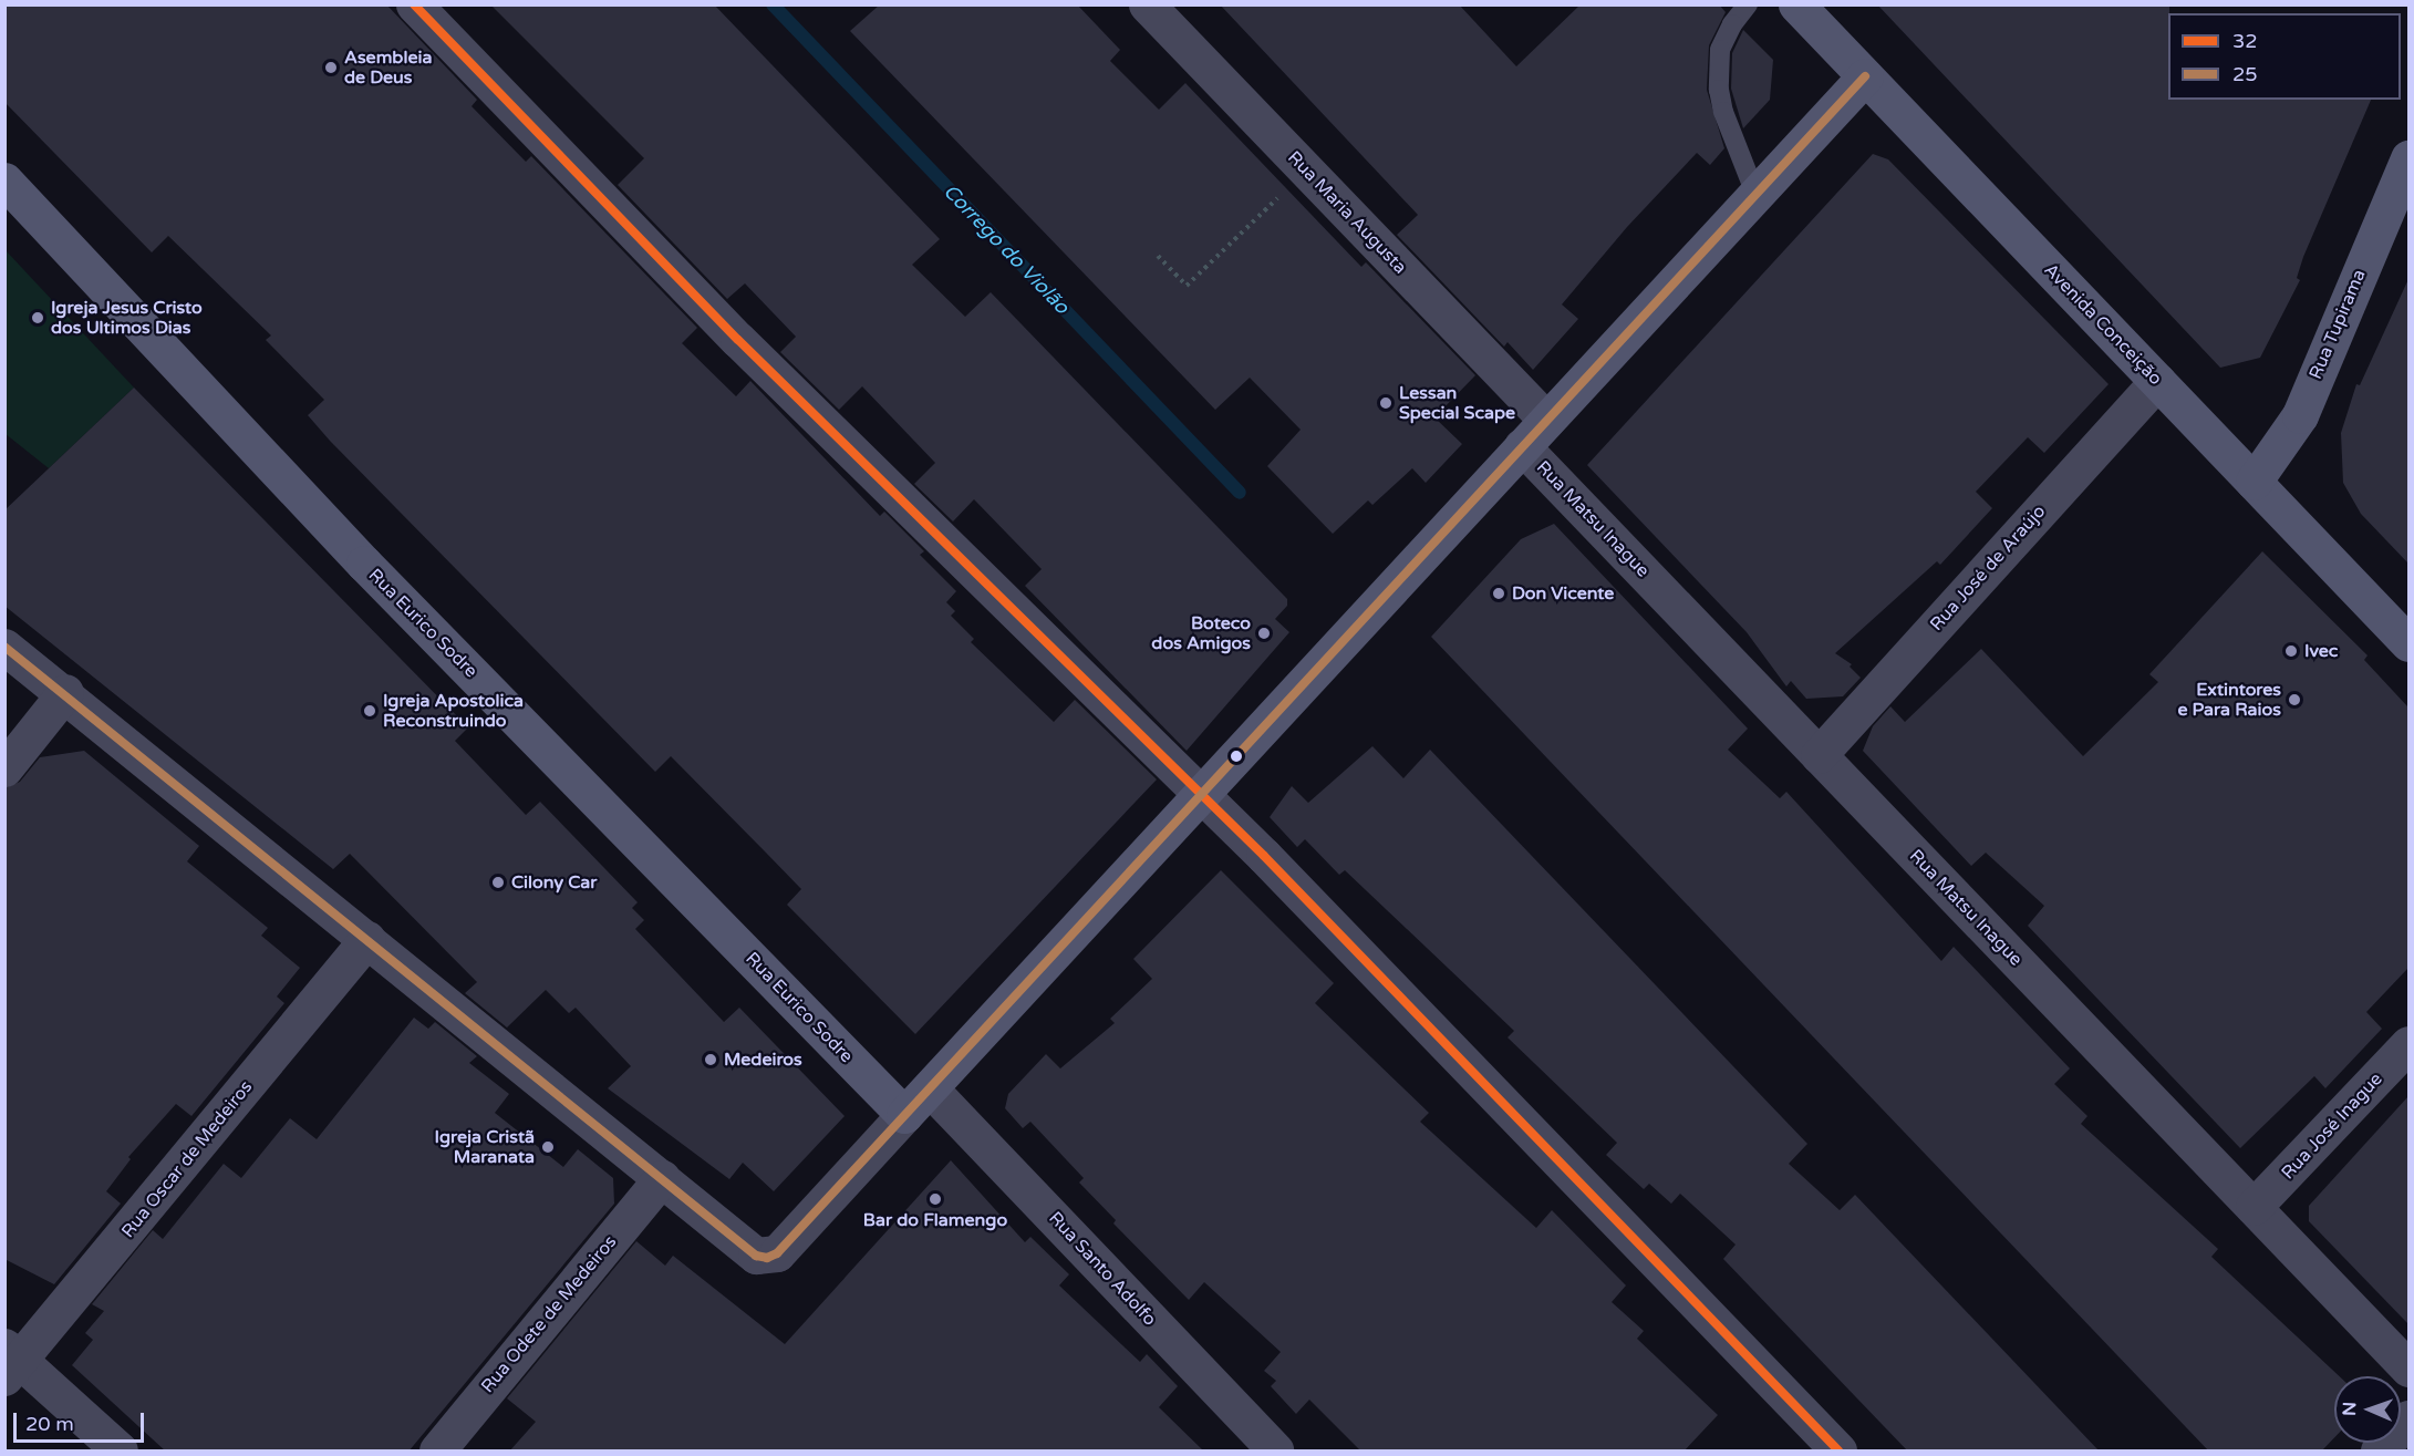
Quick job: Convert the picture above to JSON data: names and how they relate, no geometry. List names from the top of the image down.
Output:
{
  "streets": {
    "street": [
      "Rua Maria Augusta",
      "Avenida Conceição",
      "Rua Tupirama",
      "Rua Matsu Inague",
      "Rua José de Araújo",
      "Rua Eurico Sodre",
      "Rua José Inague",
      "Rua Oscar de Medeiros",
      "Rua Santo Adolfo",
      "Rua Odete de Medeiros"
    ]
  },
  "crossings": [
    ["Avenida Conceição", "Rua Tupirama"],
    ["Avenida Conceição", "Rua José de Araújo"],
    ["Rua Matsu Inague", "Rua José de Araújo"],
    ["Rua Matsu Inague", "Rua José Inague"]
  ],
  "water": ["Corrego do Violão"],
  "places": [
    "Asembleia de Deus",
    "Igreja Jesus Cristo dos Ultimos Dias",
    "Lessan Special Scape",
    "Don Vicente",
    "Boteco dos Amigos",
    "Ivec",
    "Extintores e Para Raios",
    "Igreja Apostolica Reconstruindo",
    "Cilony Car",
    "Medeiros",
    "Igreja Cristã Maranata",
    "Bar do Flamengo"
  ],
  "lines": ["transit line 32", "transit line 25"],
  "legend": ["32", "25"],
  "scale_bar": "20 m",
  "north": "left"
}
